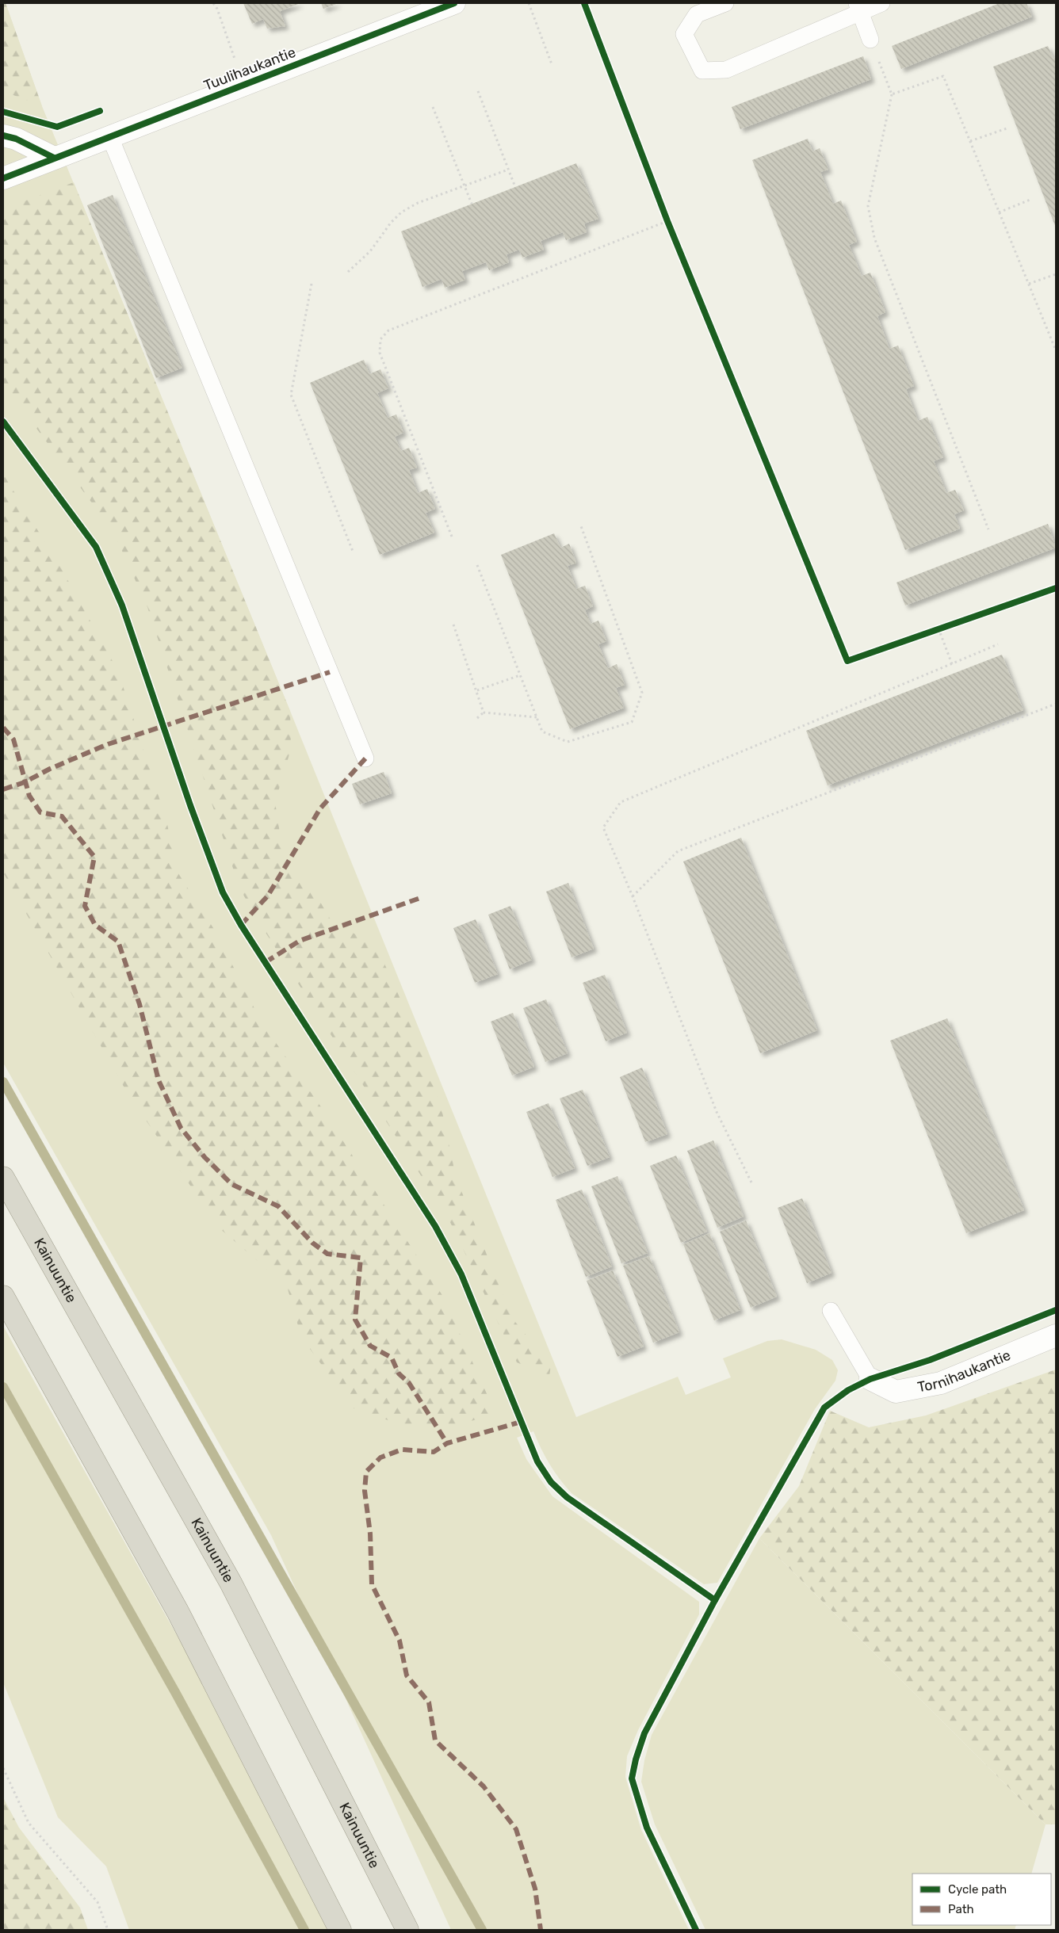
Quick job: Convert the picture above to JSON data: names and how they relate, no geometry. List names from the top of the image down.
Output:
{
  "streets": {
    "highway": ["Kainuuntie"],
    "street": ["Tuulihaukantie", "Tornihaukantie"]
  },
  "legend": ["Cycle path", "Path"]
}
